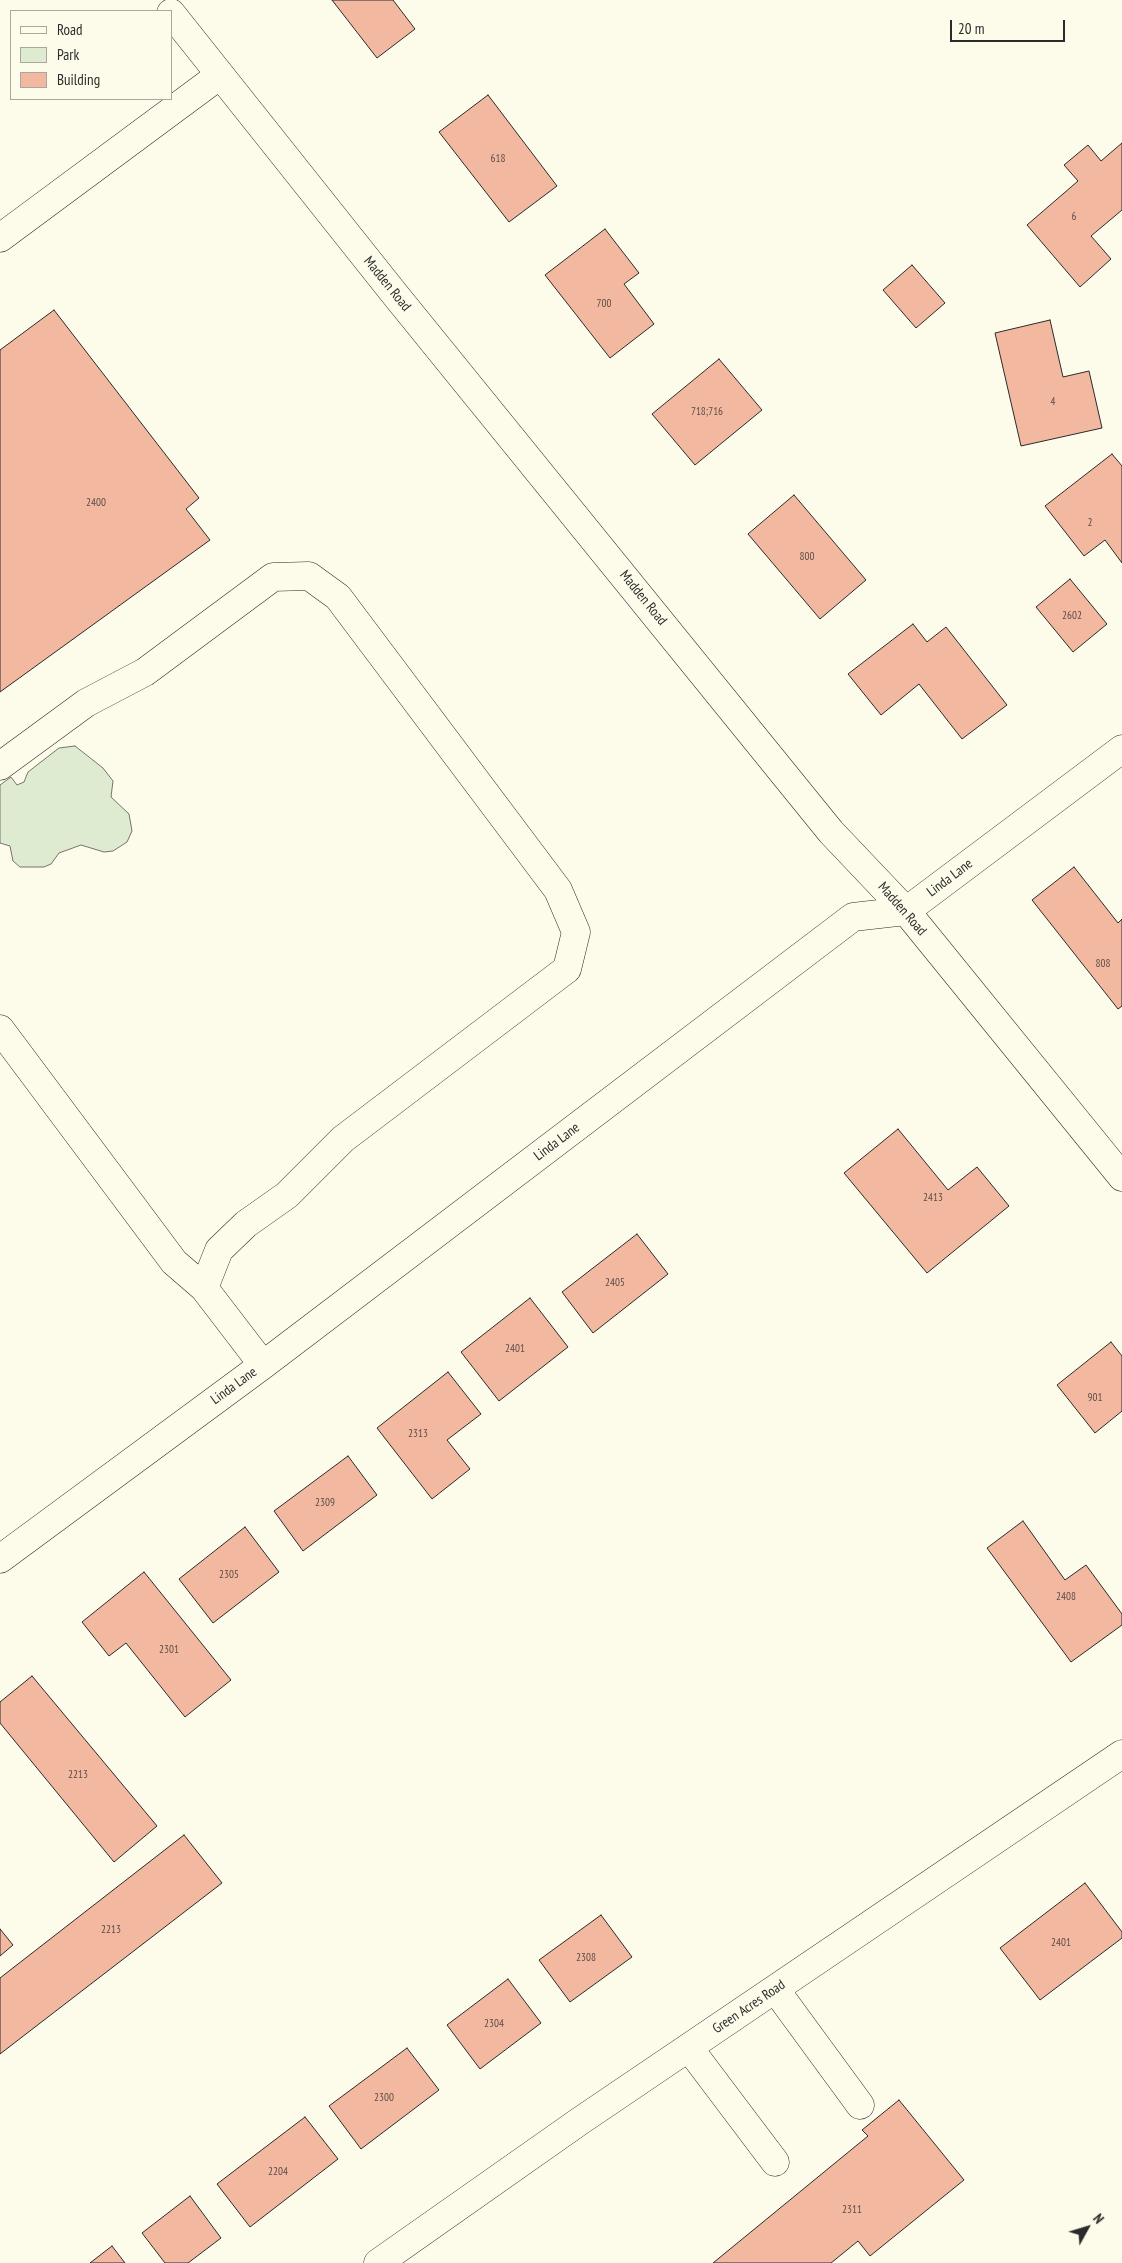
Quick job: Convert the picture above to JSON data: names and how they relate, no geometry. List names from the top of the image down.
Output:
{
  "streets": {
    "street": ["Madden Road", "Linda Lane", "Green Acres Road"]
  },
  "crossings": [
    ["Madden Road", "Linda Lane"]
  ],
  "house_numbers": [
    "618",
    "6",
    "700",
    "4",
    "718;716",
    "2400",
    "2",
    "800",
    "2602",
    "808",
    "2413",
    "2405",
    "2401",
    "901",
    "2313",
    "2309",
    "2305",
    "2408",
    "2301",
    "2213",
    "2213",
    "2401",
    "2308",
    "2304",
    "2300",
    "2204",
    "2311"
  ],
  "legend": ["Road", "Park", "Building"],
  "scale_bar": "20 m",
  "north": "top right"
}
